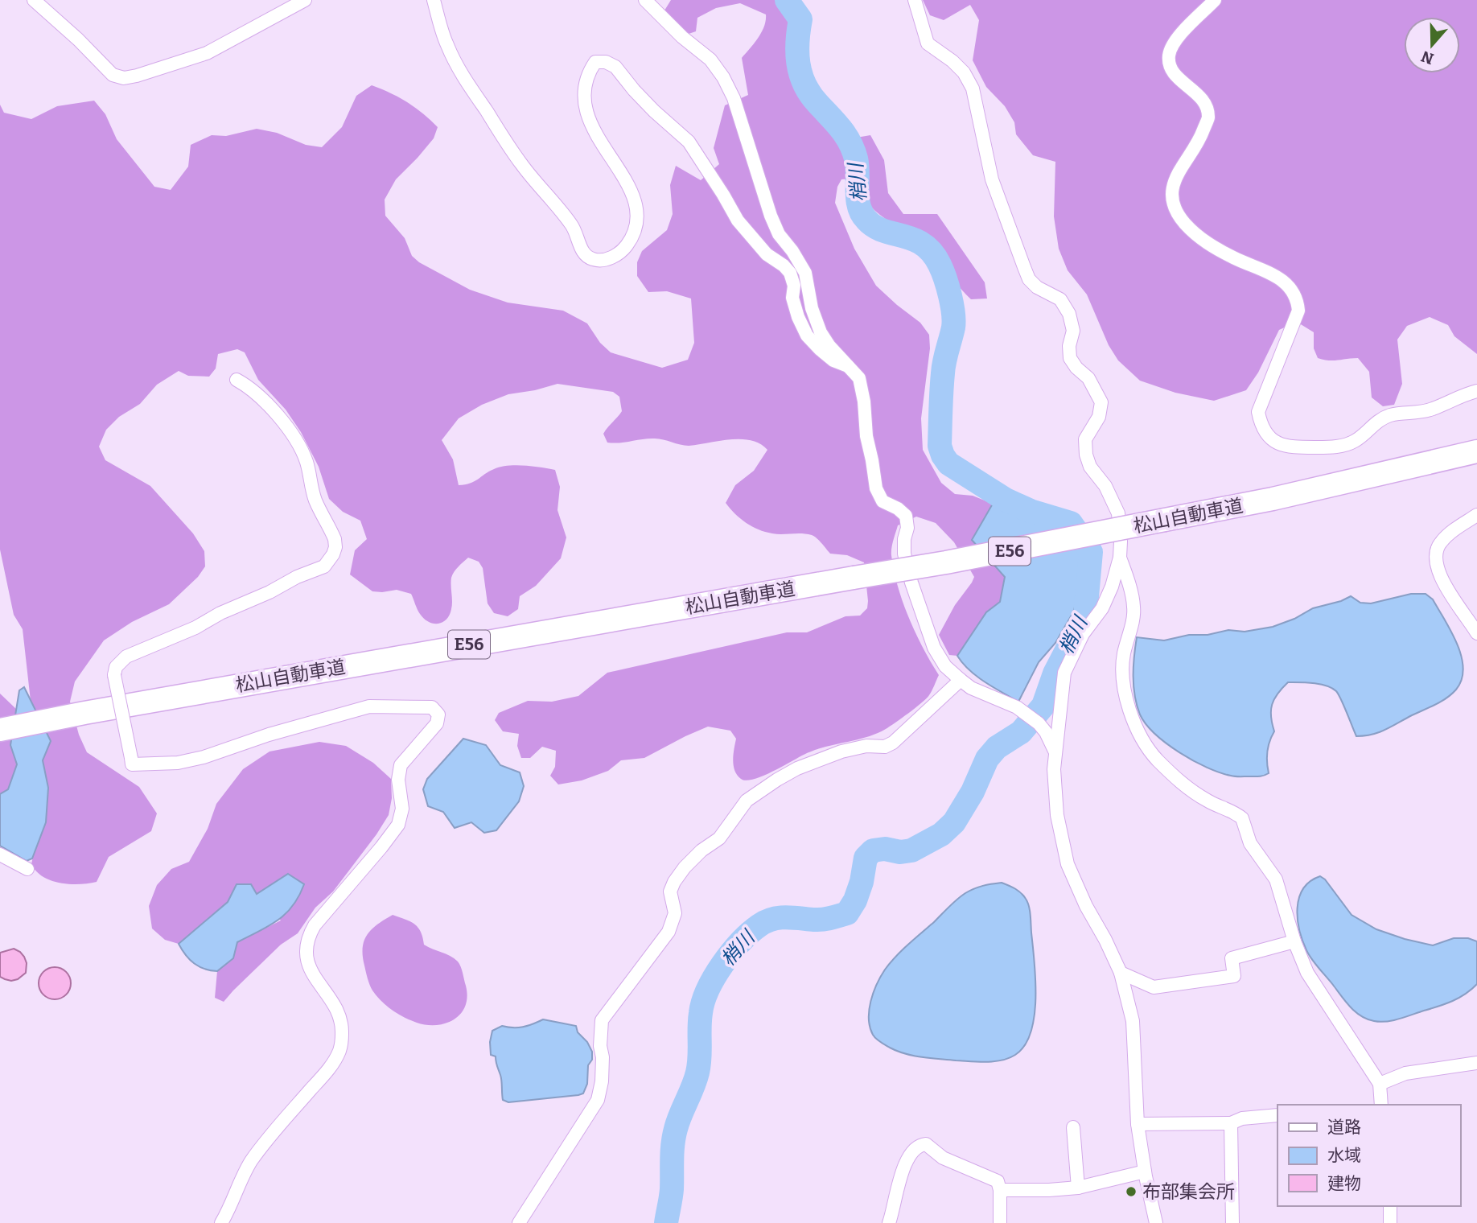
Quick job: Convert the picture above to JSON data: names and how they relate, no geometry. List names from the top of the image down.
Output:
{
  "streets": {
    "highway": ["松山自動車道", "E56"]
  },
  "water": ["梢川"],
  "places": ["布部集会所"],
  "legend": ["道路", "水域", "建物"],
  "north": "bottom"
}
